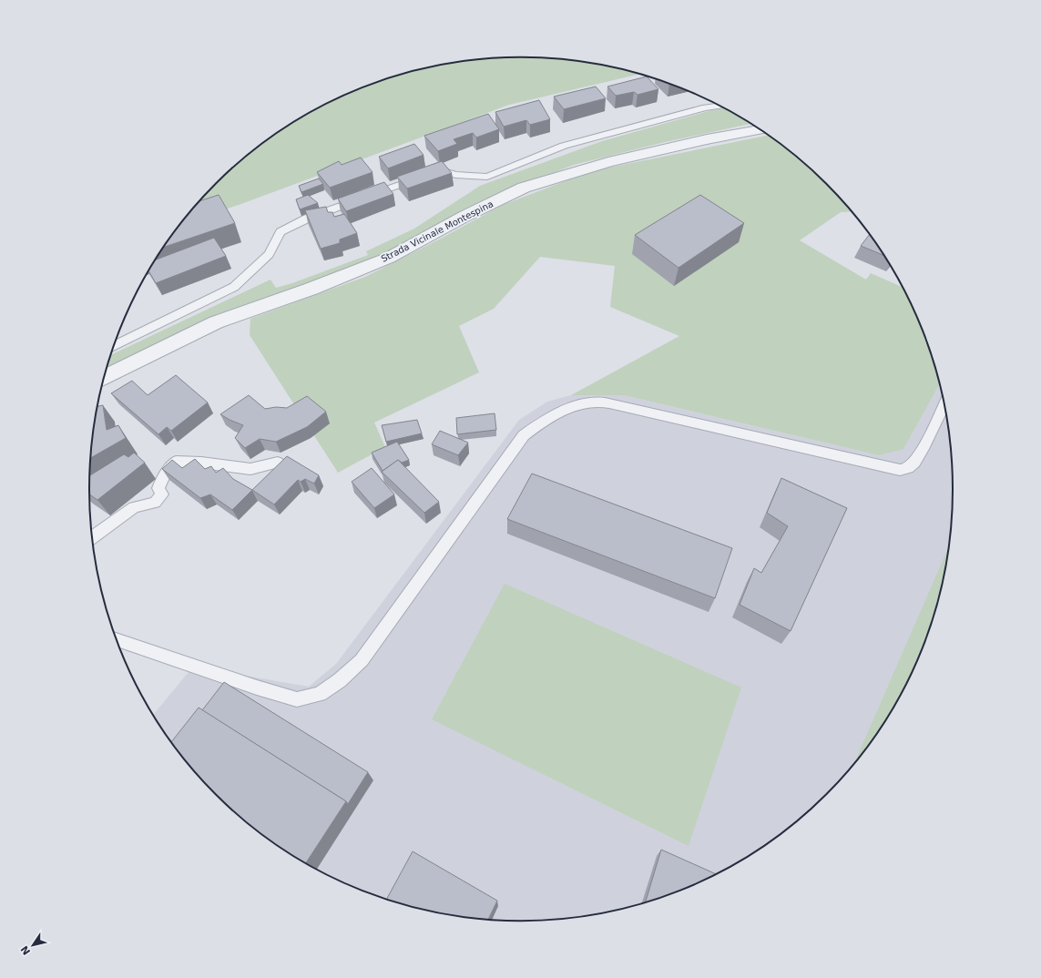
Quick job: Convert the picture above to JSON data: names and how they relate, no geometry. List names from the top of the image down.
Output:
{
  "streets": {
    "street": ["Strada Vicinale Montespina"]
  },
  "north": "bottom left"
}
